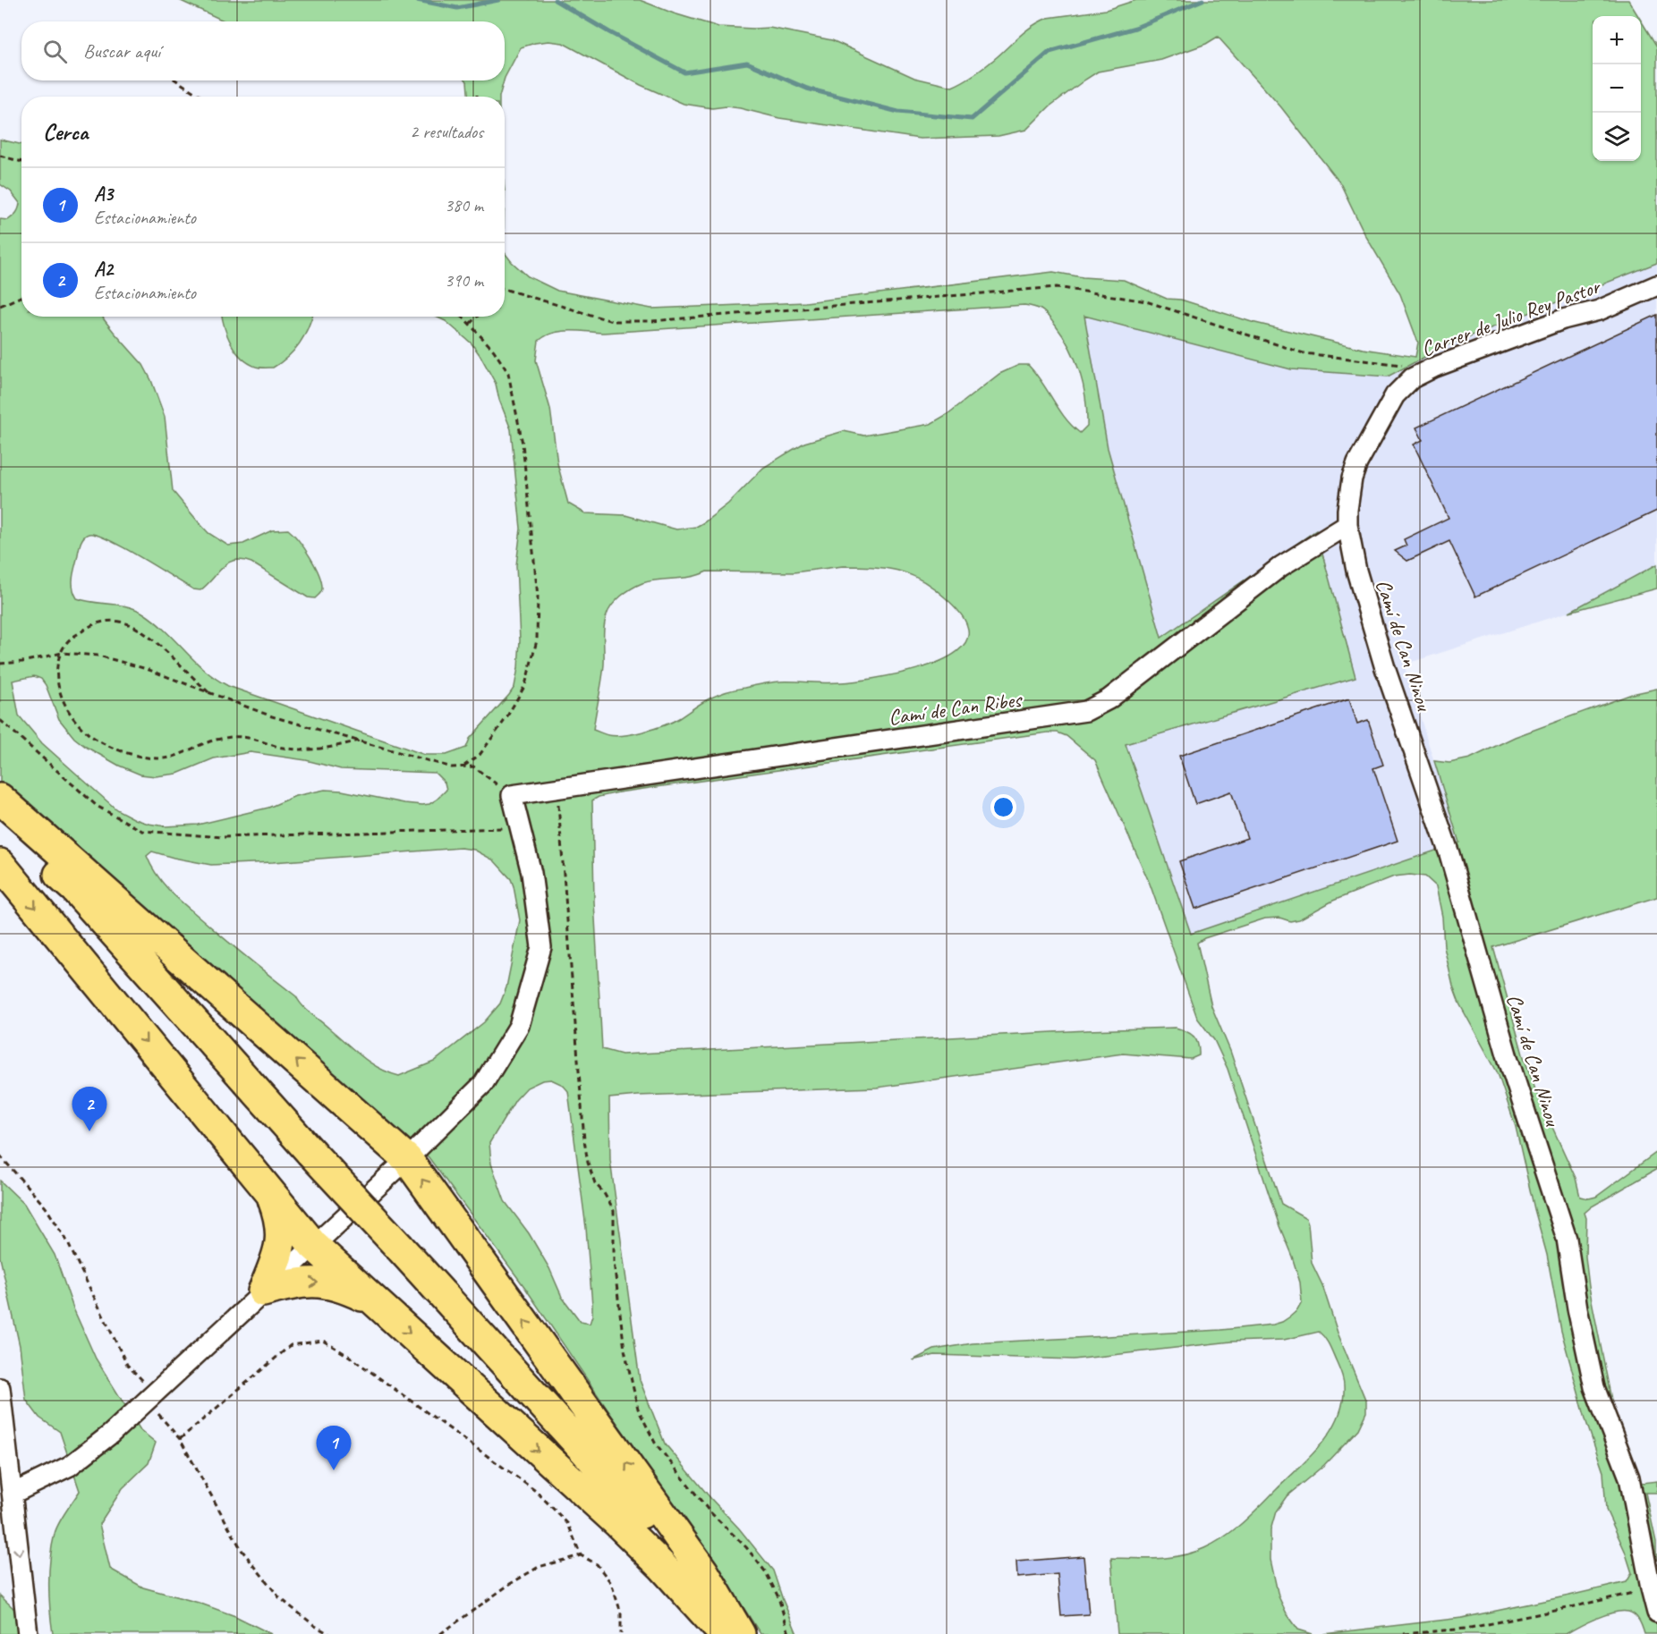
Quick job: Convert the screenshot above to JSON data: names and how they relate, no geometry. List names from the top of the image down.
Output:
{
  "streets": {
    "street": ["Carrer de Julio Rey Pastor", "Camí de Can Ninou", "Camí de Can Ribes"]
  },
  "crossings": [
    ["Carrer de Julio Rey Pastor", "Camí de Can Ninou"],
    ["Carrer de Julio Rey Pastor", "Camí de Can Ribes"],
    ["Camí de Can Ninou", "Camí de Can Ribes"]
  ],
  "page": {
    "map_buttons": ["+", "−"],
    "search": "Buscar aquí",
    "heading": ["Cerca", "2 resultados"],
    "list": [
      {
        "mark": "1",
        "name": "A3",
        "note": "Estacionamiento",
        "value": "380 m"
      },
      {
        "mark": "2",
        "name": "A2",
        "note": "Estacionamiento",
        "value": "390 m"
      }
    ],
    "pins": ["2", "1"]
  }
}
